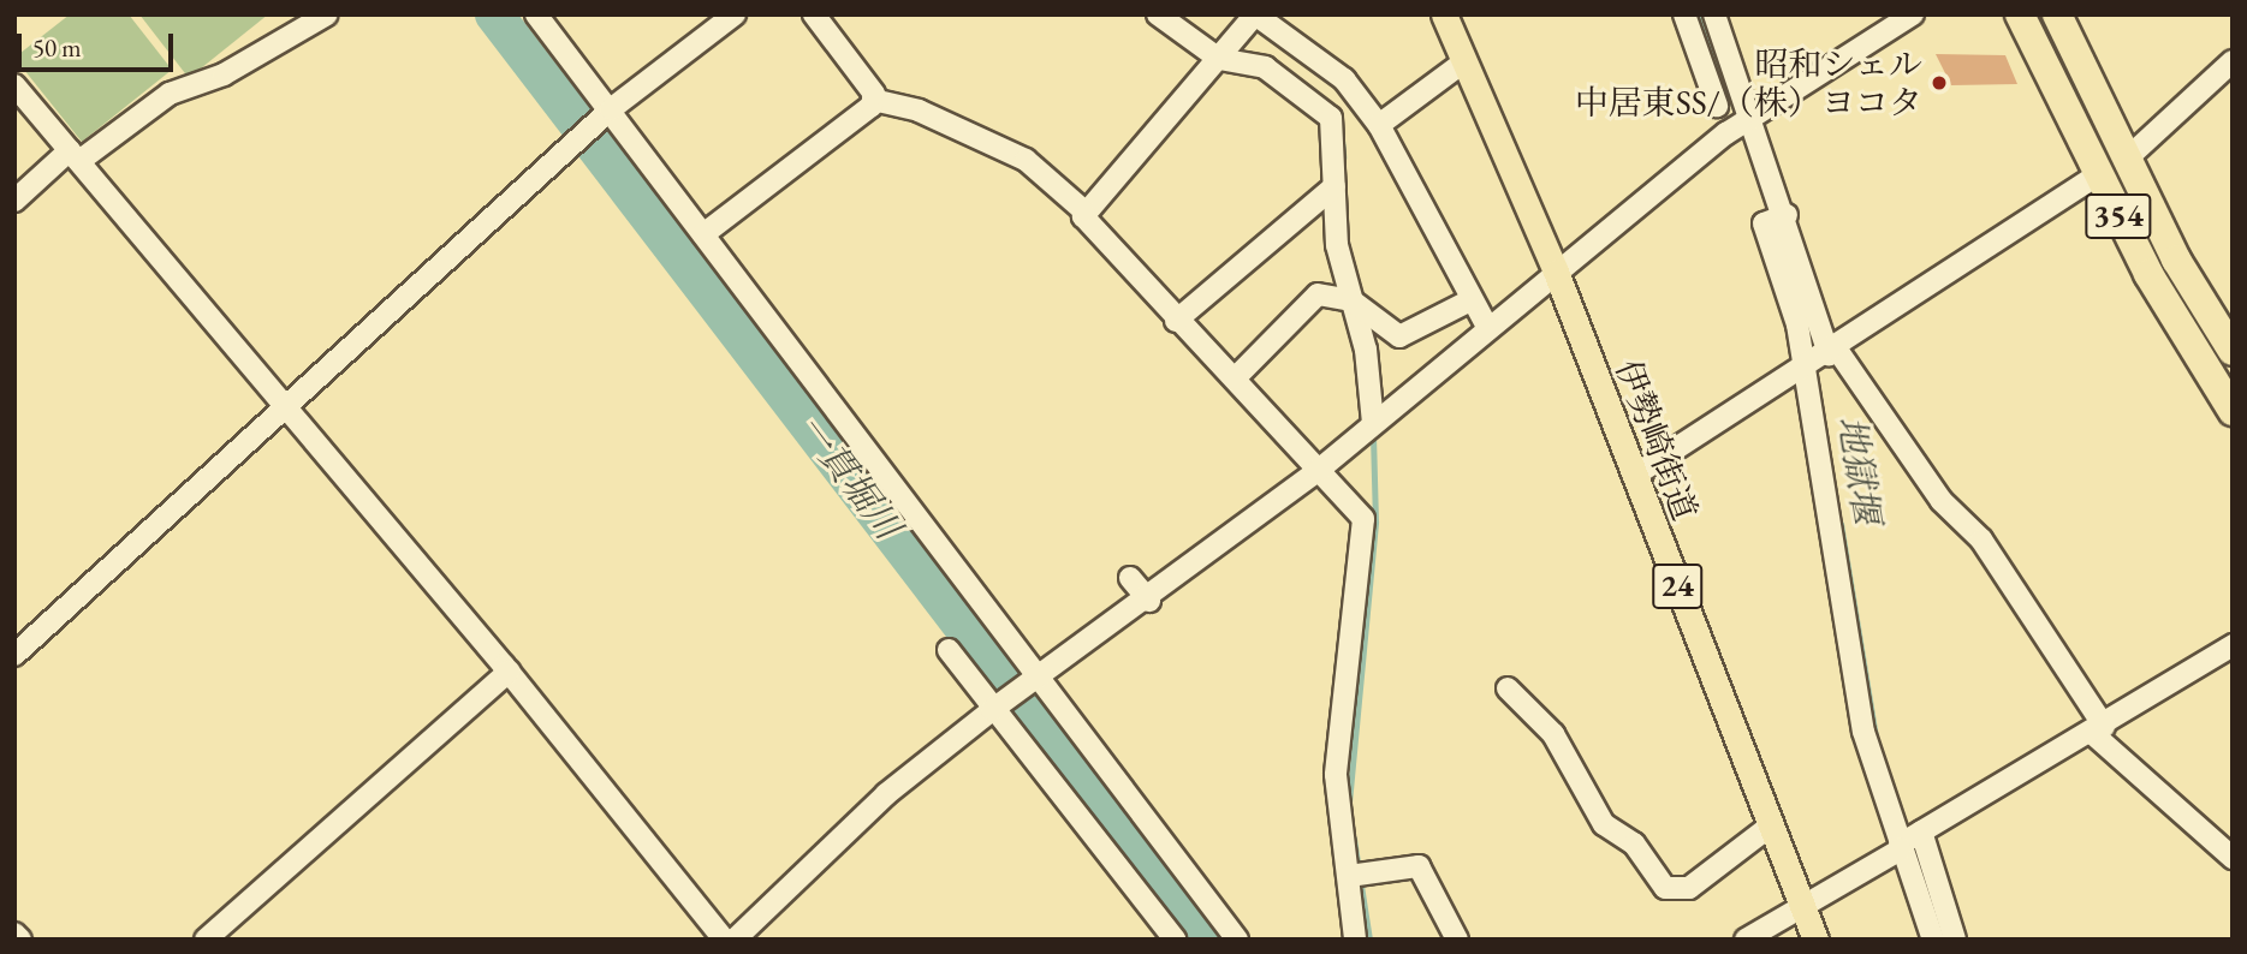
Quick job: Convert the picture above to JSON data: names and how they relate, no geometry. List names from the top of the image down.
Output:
{
  "streets": {
    "highway": ["354"],
    "main road": ["伊勢崎街道", "24"]
  },
  "water": ["地獄堰", "一貫堀川"],
  "places": ["昭和シェル 中居東SS/（株）ヨコタ"],
  "scale_bar": "50 m"
}
